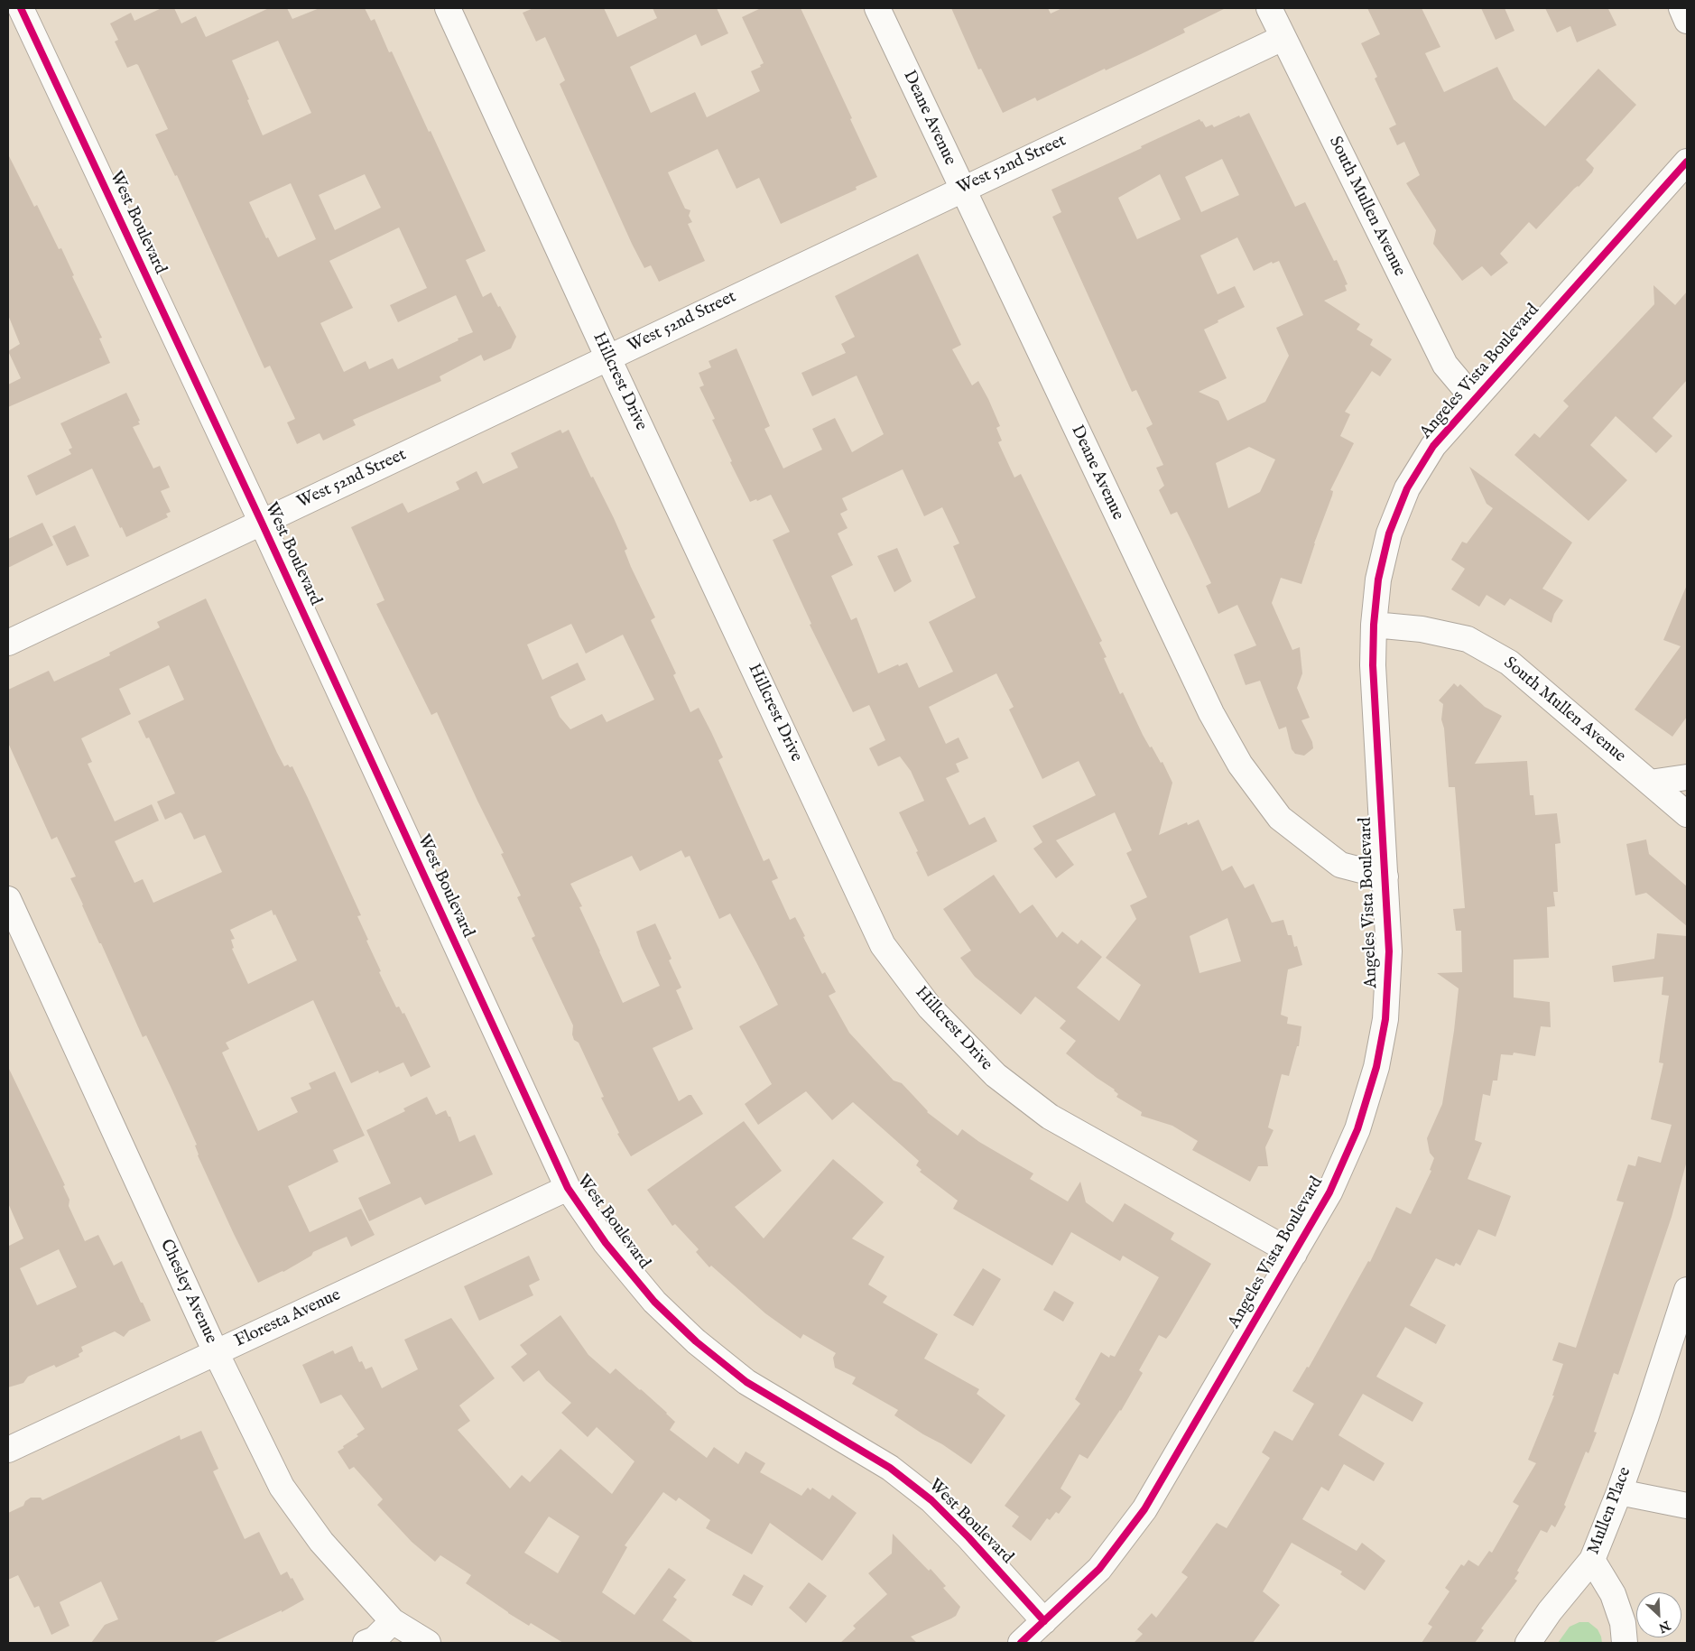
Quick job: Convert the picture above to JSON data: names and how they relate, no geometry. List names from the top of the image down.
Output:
{
  "streets": {
    "street": [
      "Deane Avenue",
      "West 52nd Street",
      "South Mullen Avenue",
      "West Boulevard",
      "Angeles Vista Boulevard",
      "Hillcrest Drive",
      "Chesley Avenue",
      "Floresta Avenue",
      "Mullen Place"
    ]
  },
  "crossings": [
    ["Deane Avenue", "West 52nd Street"],
    ["Deane Avenue", "Angeles Vista Boulevard"],
    ["West 52nd Street", "South Mullen Avenue"],
    ["West 52nd Street", "West Boulevard"],
    ["West 52nd Street", "Hillcrest Drive"],
    ["South Mullen Avenue", "Angeles Vista Boulevard"],
    ["West Boulevard", "Angeles Vista Boulevard"],
    ["West Boulevard", "Floresta Avenue"],
    ["Angeles Vista Boulevard", "Hillcrest Drive"],
    ["Chesley Avenue", "Floresta Avenue"]
  ],
  "north": "bottom right"
}
